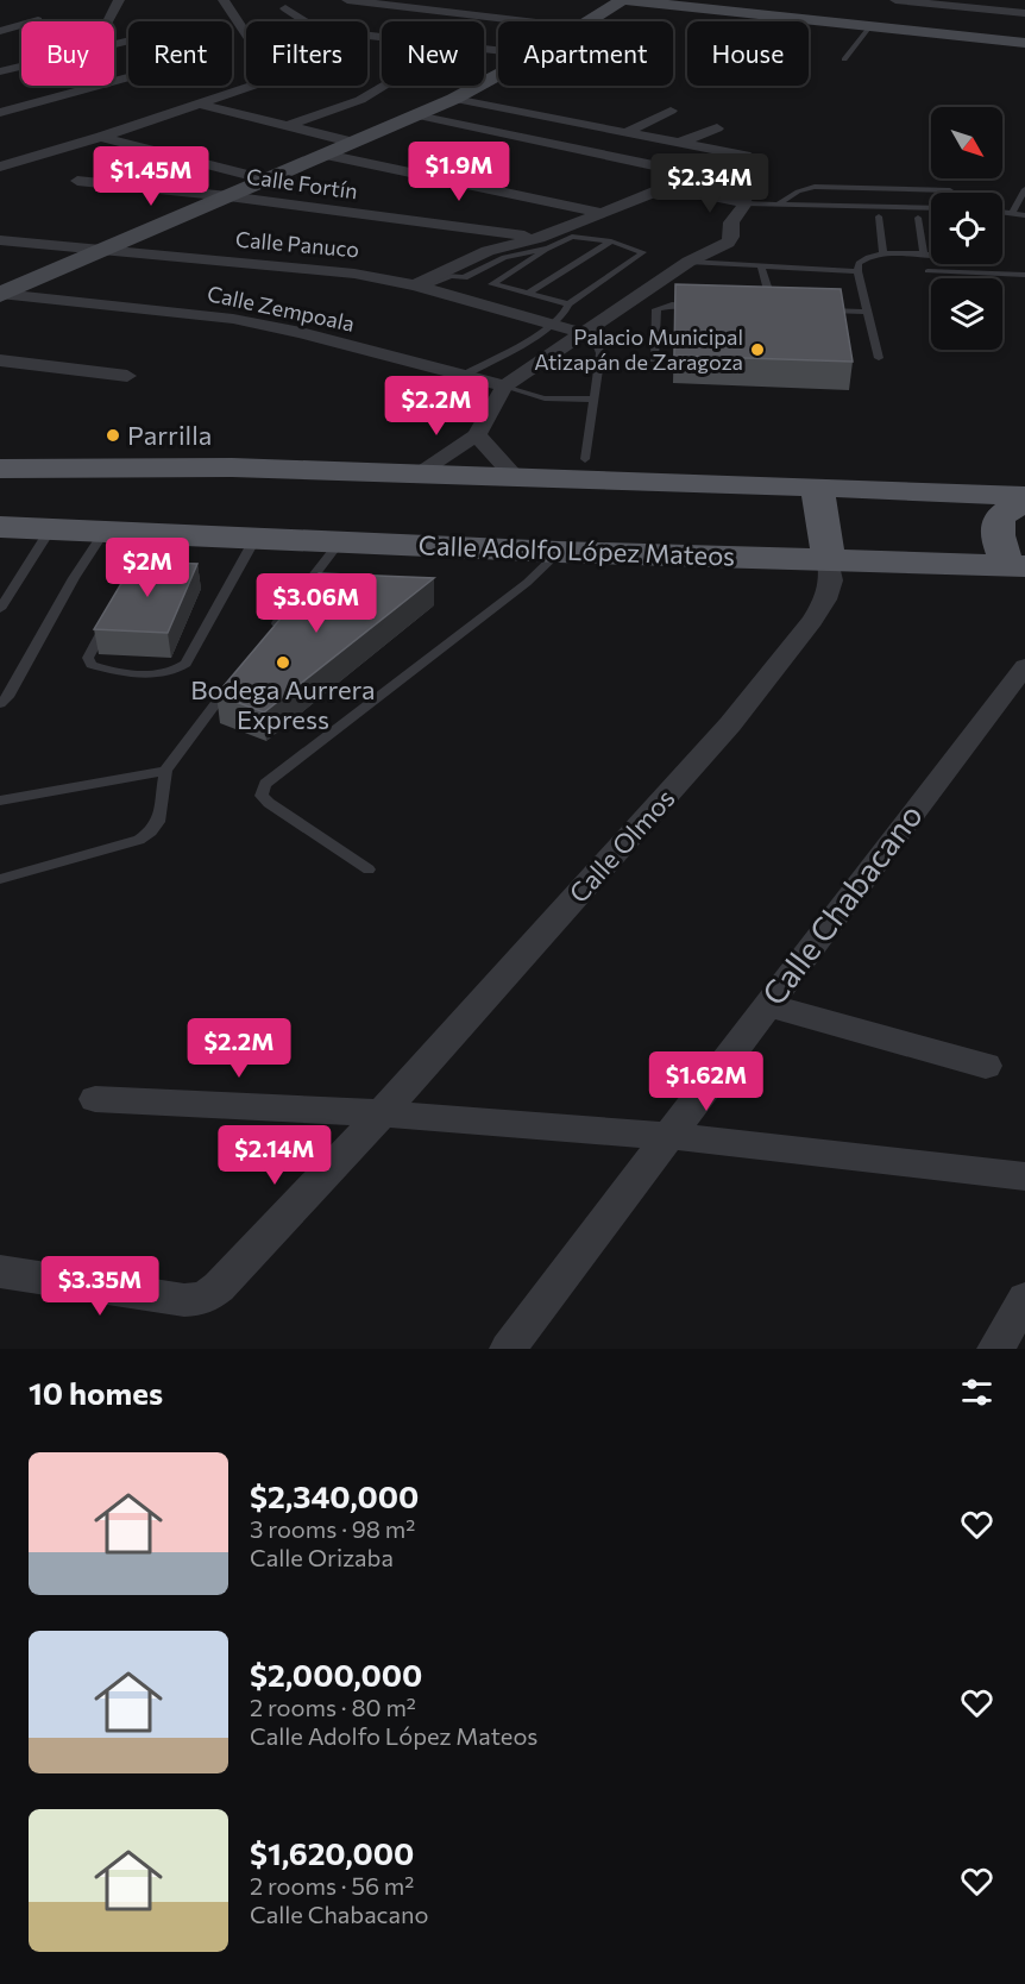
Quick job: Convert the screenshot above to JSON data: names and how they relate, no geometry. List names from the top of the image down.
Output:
{
  "streets": {
    "main road": ["Calle Adolfo López Mateos"],
    "street": [
      "Calle Fortín",
      "Calle Panuco",
      "Calle Zempoala",
      "Calle Olmos",
      "Calle Chabacano"
    ]
  },
  "crossings": [
    ["Calle Adolfo López Mateos", "Calle Olmos"]
  ],
  "places": ["Palacio Municipal Atizapán de Zaragoza", "Parrilla", "Bodega Aurrera Express"],
  "north": "bottom right",
  "page": {
    "chip": [
      "Buy",
      "Rent",
      "Filters",
      "New",
      "Apartment",
      "House"
    ],
    "price": [
      "$1.9M",
      "$1.45M",
      "$2.34M",
      "$2.2M",
      "$2M",
      "$3.06M",
      "$2.2M",
      "$1.62M",
      "$2.14M",
      "$3.35M"
    ],
    "heading": "10 homes",
    "list": [
      {
        "name": "$2,340,000",
        "note": "3 rooms · 98 m² · Calle Orizaba"
      },
      {
        "name": "$2,000,000",
        "note": "2 rooms · 80 m² · Calle Adolfo López Mateos"
      },
      {
        "name": "$1,620,000",
        "note": "2 rooms · 56 m² · Calle Chabacano"
      }
    ]
  }
}
